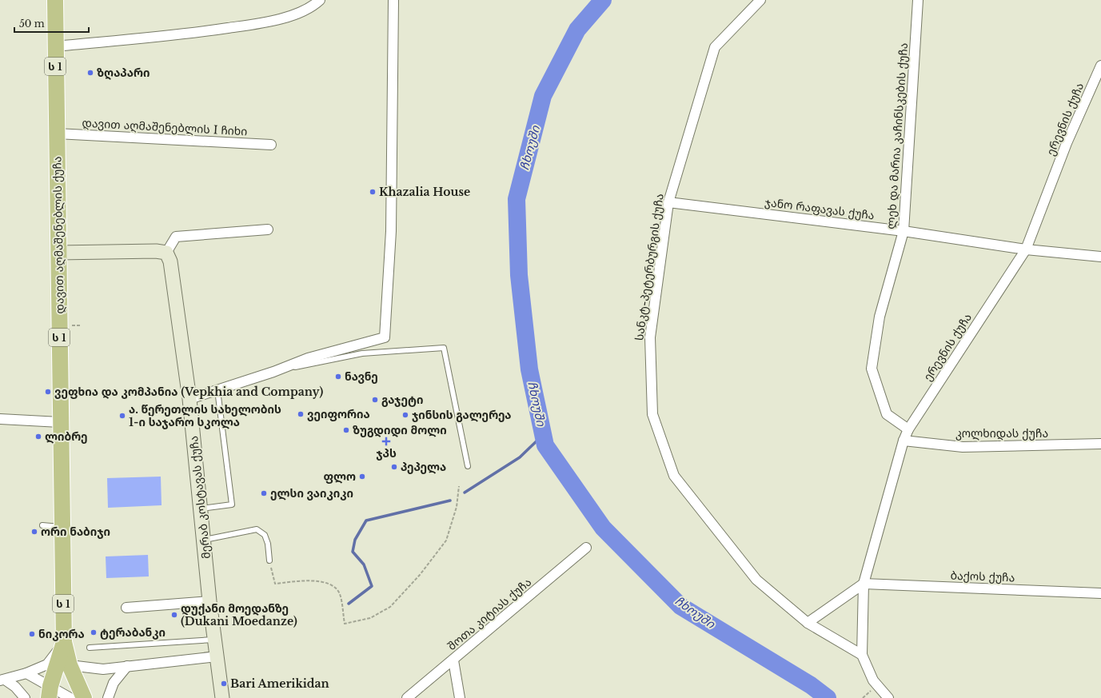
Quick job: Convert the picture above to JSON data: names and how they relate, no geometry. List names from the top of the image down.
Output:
{
  "streets": {
    "highway": ["ს 1", "დავით აღმაშენებლის ქუჩა"],
    "main road": ["მერაბ კოსტავას ქუჩა"],
    "street": [
      "ერევნის ქუჩა",
      "დავით აღმაშენებლის I ჩიხი",
      "ლეხ და მარია კაჩინსკების ქუჩა",
      "ჯანო რაფავას ქუჩა",
      "სანკტ-პეტერბურგის ქუჩა",
      "კოლხიდას ქუჩა",
      "ბაქოს ქუჩა",
      "შოთა კიტიას ქუჩა"
    ]
  },
  "crossings": [
    ["ს 1", "დავით აღმაშენებლის ქუჩა"],
    ["ერევნის ქუჩა", "ლეხ და მარია კაჩინსკების ქუჩა"],
    ["ერევნის ქუჩა", "ჯანო რაფავას ქუჩა"],
    ["ერევნის ქუჩა", "სანკტ-პეტერბურგის ქუჩა"],
    ["ერევნის ქუჩა", "კოლხიდას ქუჩა"],
    ["ერევნის ქუჩა", "ბაქოს ქუჩა"],
    ["დავით აღმაშენებლის I ჩიხი", "დავით აღმაშენებლის ქუჩა"],
    ["ლეხ და მარია კაჩინსკების ქუჩა", "ჯანო რაფავას ქუჩა"],
    ["ჯანო რაფავას ქუჩა", "სანკტ-პეტერბურგის ქუჩა"]
  ],
  "water": ["ჩხოუში"],
  "places": {
    "other": [
      "ზღაპარი",
      "Khazalia House",
      "ნავნე",
      "ვეფხია და კომპანია (Vepkhia and Company)",
      "გაჯეტი",
      "ვეიფორია",
      "ჯინსის გალერეა",
      "ა. წერეთლის სახელობის 1-ი საჯარო სკოლა",
      "ზუგდიდი მოლი",
      "ლიბრე",
      "პეპელა",
      "ფლო",
      "ელსი ვაიკიკი",
      "ორი ნაბიჯი",
      "დუქანი მოედანზე (Dukani Moedanze)",
      "ტერაბანკი",
      "ნიკორა",
      "Bari Amerikidan"
    ],
    "health": ["ჯპს"]
  },
  "scale_bar": "50 m"
}
